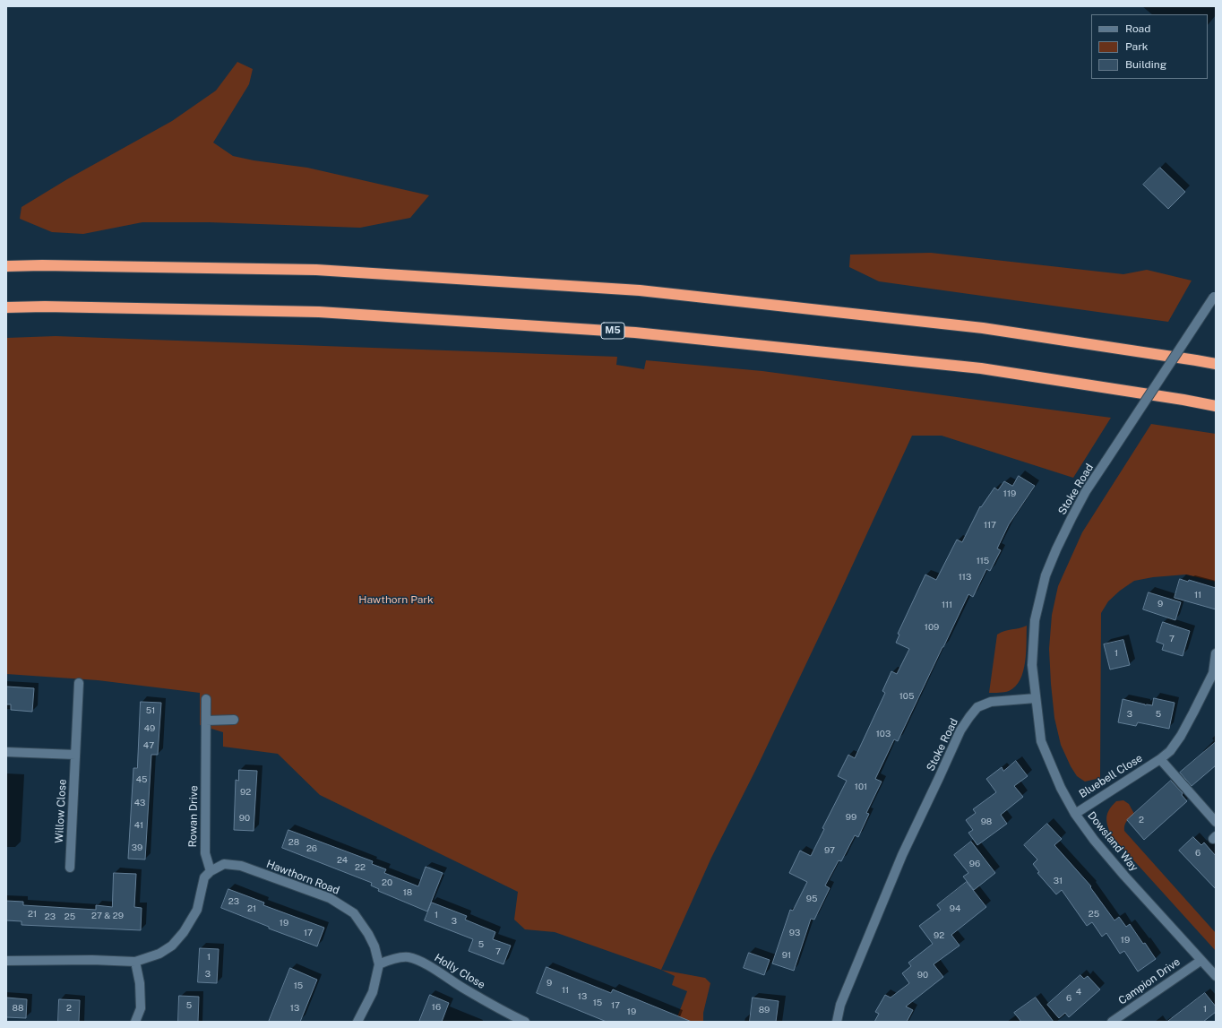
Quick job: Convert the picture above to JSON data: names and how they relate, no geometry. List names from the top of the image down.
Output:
{
  "streets": {
    "highway": ["M5"],
    "street": [
      "Stoke Road",
      "Bluebell Close",
      "Willow Close",
      "Rowan Drive",
      "Dowsland Way",
      "Hawthorn Road",
      "Holly Close",
      "Campion Drive"
    ]
  },
  "crossings": [
    ["Stoke Road", "Dowsland Way"],
    ["Bluebell Close", "Dowsland Way"],
    ["Rowan Drive", "Hawthorn Road"],
    ["Dowsland Way", "Campion Drive"],
    ["Hawthorn Road", "Holly Close"]
  ],
  "parks": ["Hawthorn Park"],
  "house_numbers": [
    "119",
    "117",
    "115",
    "113",
    "11",
    "9",
    "111",
    "109",
    "7",
    "1",
    "105",
    "51",
    "3",
    "5",
    "49",
    "103",
    "47",
    "45",
    "101",
    "92",
    "43",
    "99",
    "90",
    "2",
    "98",
    "41",
    "28",
    "39",
    "26",
    "97",
    "6",
    "24",
    "96",
    "22",
    "31",
    "20",
    "18",
    "95",
    "23",
    "21",
    "94",
    "21",
    "25",
    "1",
    "27 & 29",
    "23",
    "25",
    "3",
    "19",
    "17",
    "93",
    "92",
    "19",
    "5",
    "7",
    "91",
    "1",
    "3",
    "90",
    "9",
    "15",
    "11",
    "4",
    "13",
    "6",
    "15",
    "5",
    "17",
    "16",
    "88",
    "2",
    "13",
    "1",
    "89",
    "19"
  ],
  "legend": ["Road", "Park", "Building"]
}
